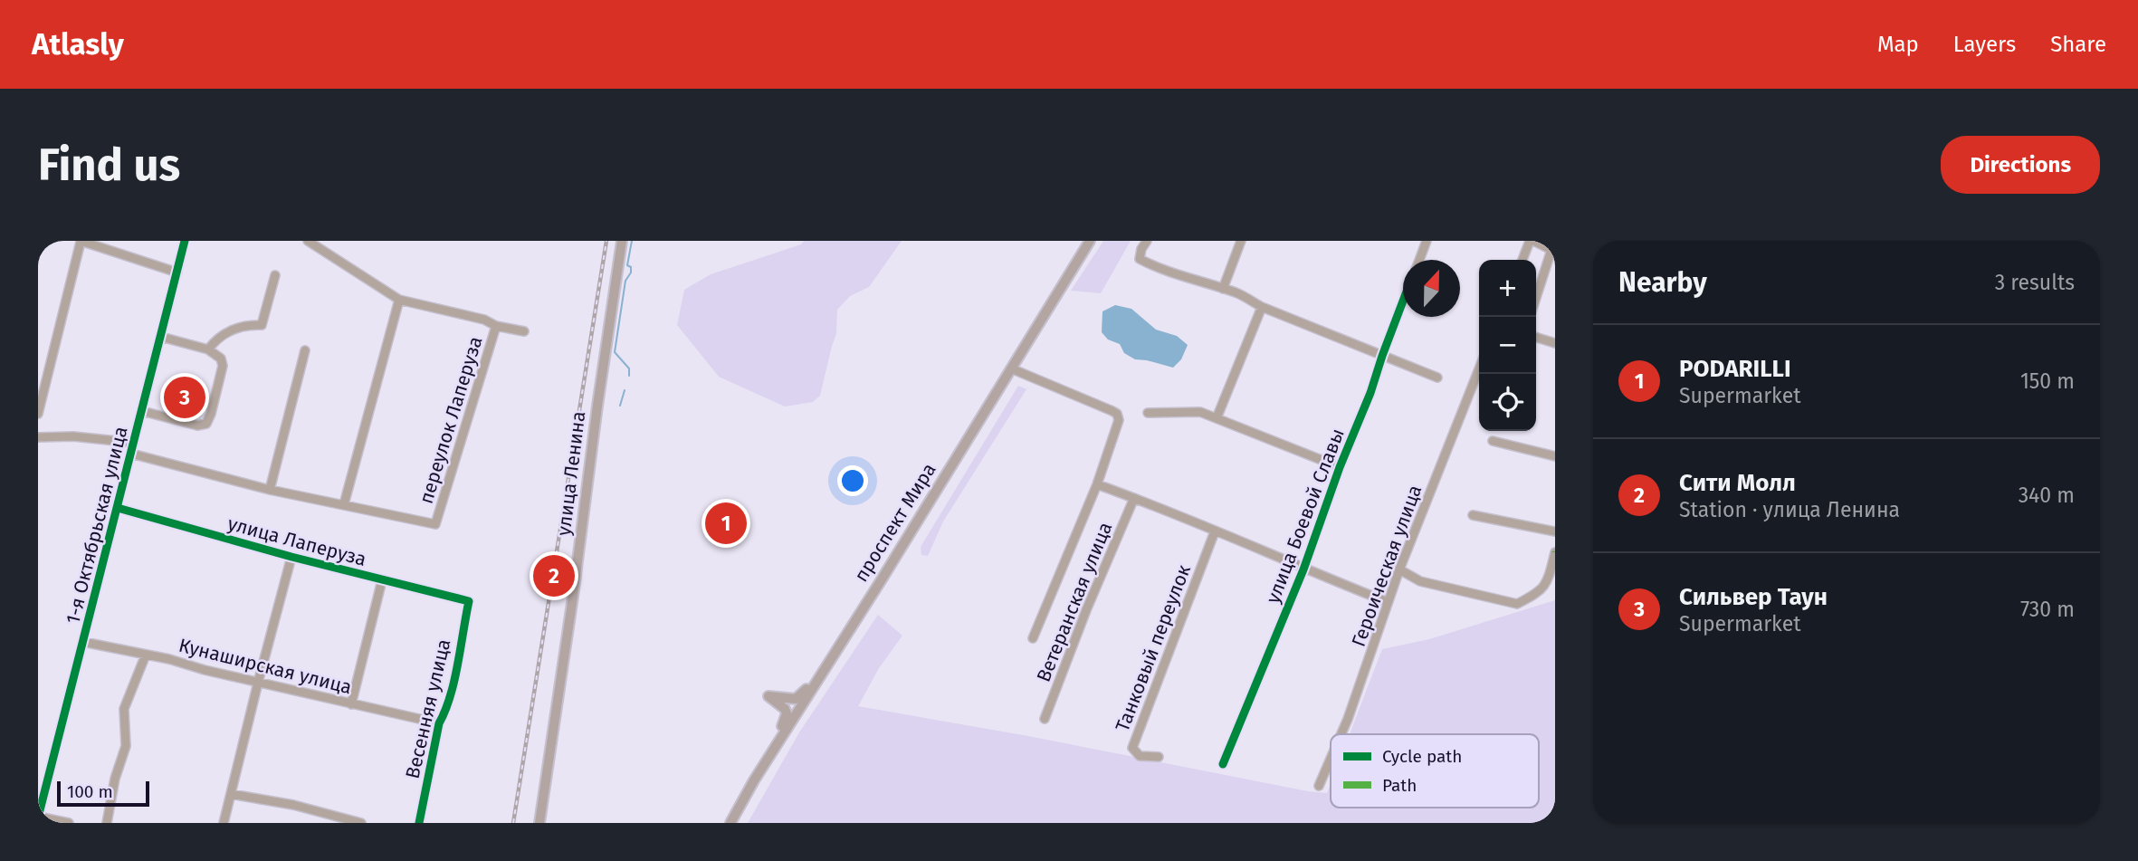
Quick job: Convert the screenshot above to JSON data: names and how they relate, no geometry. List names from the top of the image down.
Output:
{
  "streets": {
    "main road": ["улица Ленина", "проспект Мира"],
    "street": [
      "переулок Лаперуза",
      "улица Боевой Славы",
      "1-я Октябрьская улица",
      "улица Лаперуза",
      "Героическая улица",
      "Ветеранская улица",
      "Танковый переулок",
      "Кунаширская улица",
      "Весенняя улица"
    ]
  },
  "crossings": [
    ["1-я Октябрьская улица", "улица Лаперуза"],
    ["1-я Октябрьская улица", "Кунаширская улица"],
    ["улица Лаперуза", "Весенняя улица"],
    ["Кунаширская улица", "Весенняя улица"]
  ],
  "legend": ["Cycle path", "Path"],
  "scale_bar": "100 m",
  "north": "top",
  "page": {
    "header": "Atlasly",
    "nav": ["Map", "Layers", "Share"],
    "buttons": "Directions",
    "title": "Find us",
    "heading": ["Nearby", "3 results"],
    "map_buttons": ["+", "−"],
    "list": [
      {
        "mark": "1",
        "name": "PODARILLI",
        "note": "Supermarket",
        "value": "150 m"
      },
      {
        "mark": "2",
        "name": "Сити Молл",
        "note": "Station · улица Ленина",
        "value": "340 m"
      },
      {
        "mark": "3",
        "name": "Сильвер Таун",
        "note": "Supermarket",
        "value": "730 m"
      }
    ],
    "pins": ["3", "1", "2"],
    "scale": "100 m"
  }
}
